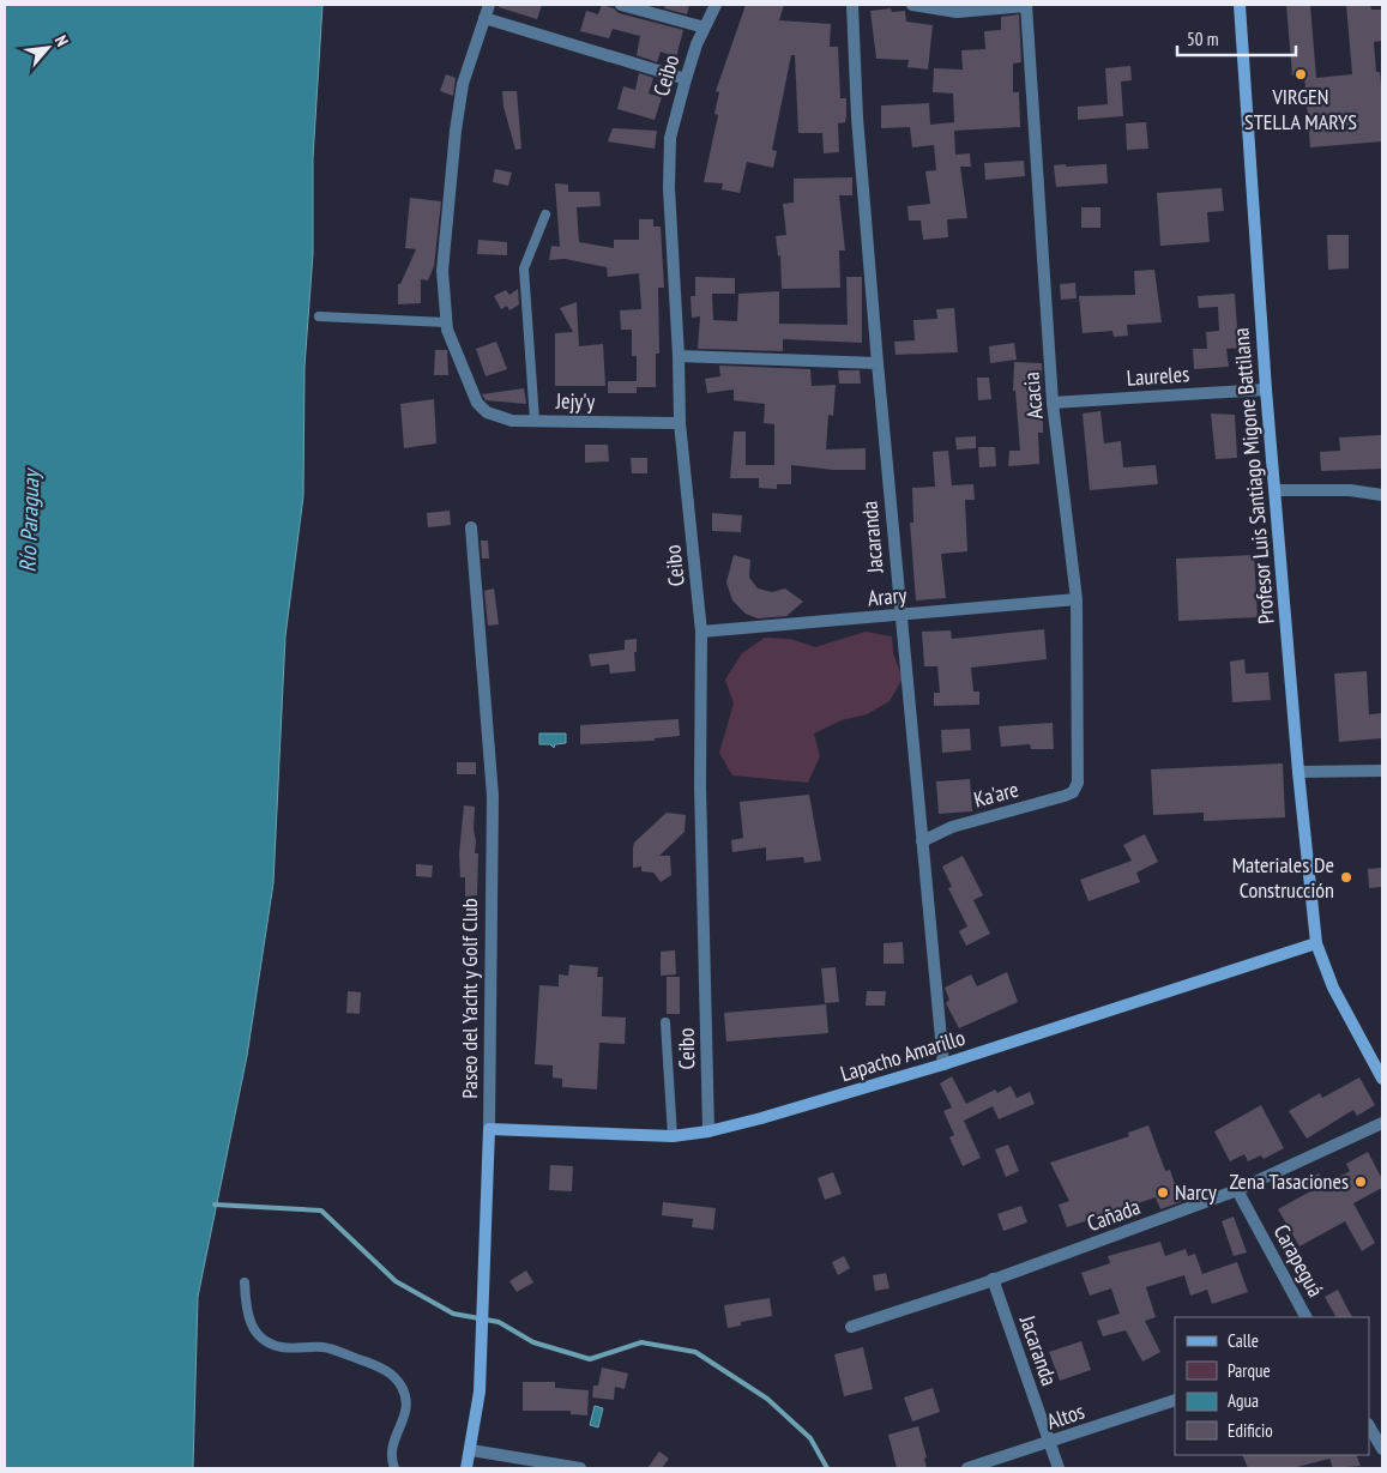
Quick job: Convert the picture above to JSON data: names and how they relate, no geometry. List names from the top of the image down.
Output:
{
  "streets": {
    "main road": ["Profesor Luis Santiago Migone Battilana", "Paseo del Yacht y Golf Club", "Lapacho Amarillo"],
    "street": [
      "Ceibo",
      "Laureles",
      "Acacia",
      "Jejy'y",
      "Jacaranda",
      "Arary",
      "Ka'are",
      "Cañada",
      "Carapeguá",
      "Altos"
    ]
  },
  "crossings": [
    ["Ceibo", "Jejy'y"],
    ["Ceibo", "Arary"],
    ["Ceibo", "Lapacho Amarillo"],
    ["Laureles", "Acacia"],
    ["Laureles", "Profesor Luis Santiago Migone Battilana"],
    ["Acacia", "Arary"],
    ["Acacia", "Ka'are"],
    ["Profesor Luis Santiago Migone Battilana", "Lapacho Amarillo"],
    ["Jacaranda", "Arary"],
    ["Jacaranda", "Ka'are"],
    ["Jacaranda", "Lapacho Amarillo"],
    ["Jacaranda", "Cañada"],
    ["Jacaranda", "Altos"],
    ["Paseo del Yacht y Golf Club", "Lapacho Amarillo"],
    ["Cañada", "Carapeguá"]
  ],
  "water": ["Río Paraguay"],
  "places": [
    "VIRGEN STELLA MARYS",
    "Materiales De Construcción",
    "Zena Tasaciones",
    "Narcy"
  ],
  "legend": [
    "Calle",
    "Parque",
    "Agua",
    "Edificio"
  ],
  "scale_bar": "50 m",
  "north": "top right"
}
